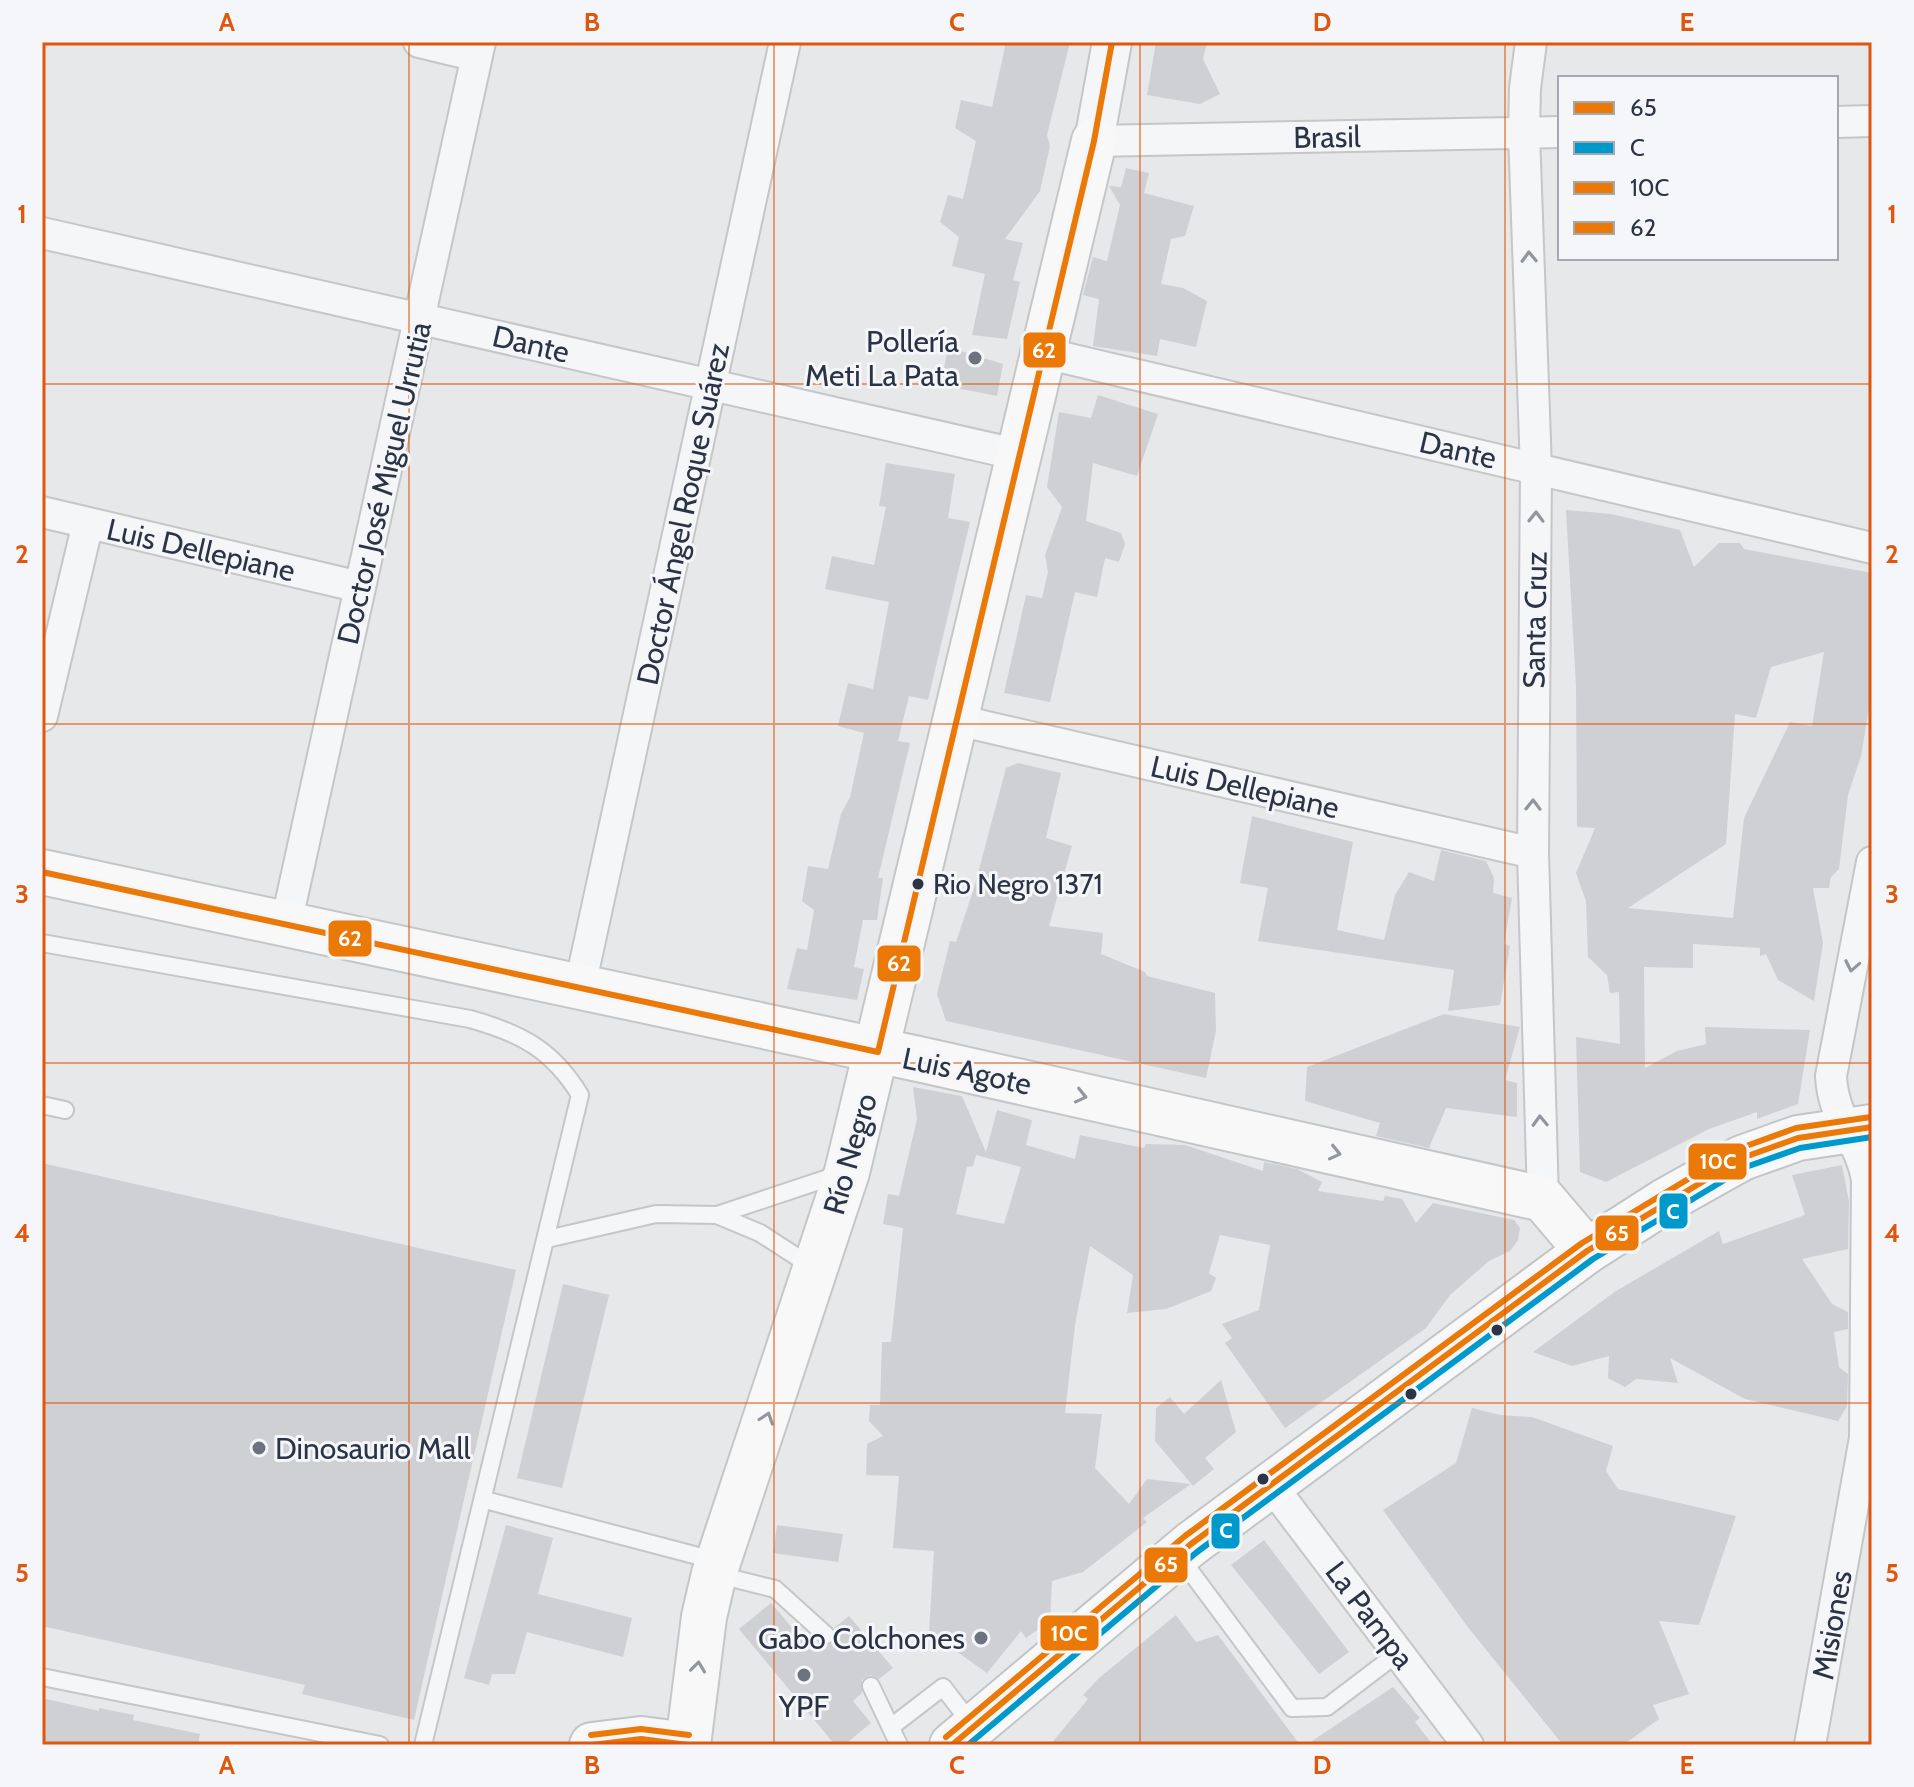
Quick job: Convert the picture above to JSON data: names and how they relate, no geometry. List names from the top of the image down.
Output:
{
  "streets": {
    "main road": ["Luis Agote", "Río Negro"],
    "street": [
      "Brasil",
      "Dante",
      "Doctor José Miguel Urrutia",
      "Doctor Ángel Roque Suárez",
      "Luis Dellepiane",
      "Santa Cruz",
      "La Pampa",
      "Misiones"
    ]
  },
  "crossings": [
    ["Brasil", "Santa Cruz"],
    ["Brasil", "Río Negro"],
    ["Dante", "Doctor José Miguel Urrutia"],
    ["Dante", "Doctor Ángel Roque Suárez"],
    ["Dante", "Santa Cruz"],
    ["Dante", "Río Negro"],
    ["Doctor José Miguel Urrutia", "Luis Dellepiane"],
    ["Doctor José Miguel Urrutia", "Luis Agote"],
    ["Doctor Ángel Roque Suárez", "Luis Agote"],
    ["Luis Dellepiane", "Santa Cruz"],
    ["Luis Dellepiane", "Río Negro"],
    ["Santa Cruz", "Luis Agote"],
    ["Luis Agote", "Río Negro"]
  ],
  "one_way": ["Santa Cruz", "Luis Agote"],
  "places": [
    "Pollería Meti La Pata",
    "Rio Negro 1371",
    "Dinosaurio Mall",
    "Gabo Colchones",
    "YPF"
  ],
  "lines": [
    "transit line 62",
    "transit line 10C",
    "transit line 65",
    "transit line C"
  ],
  "legend": [
    "65",
    "C",
    "10C",
    "62"
  ],
  "grid": {
    "columns": [
      "A",
      "B",
      "C",
      "D",
      "E"
    ],
    "rows": [
      "1",
      "2",
      "3",
      "4",
      "5"
    ]
  }
}
